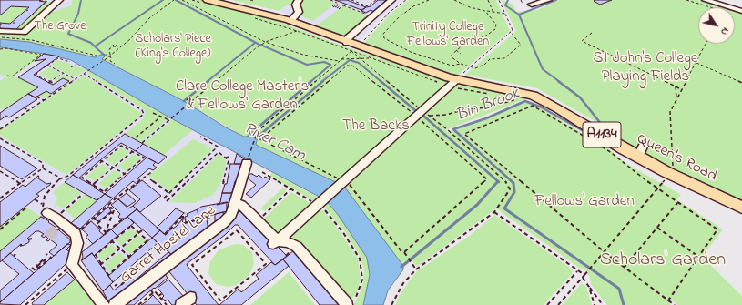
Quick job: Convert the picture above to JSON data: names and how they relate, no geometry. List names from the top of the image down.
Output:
{
  "streets": {
    "main road": ["A1134", "Queen's Road"],
    "street": ["Garret Hostel Lane"]
  },
  "water": ["Bin Brook", "River Cam"],
  "parks": [
    "The Grove",
    "Trinity College Fellows' Garden",
    "Scholars' Piece (King's College)",
    "St John's College Playing Fields",
    "Clare College Master's & Fellows' Garden",
    "The Backs",
    "Fellows' Garden",
    "Scholars' Garden"
  ],
  "north": "bottom right"
}
